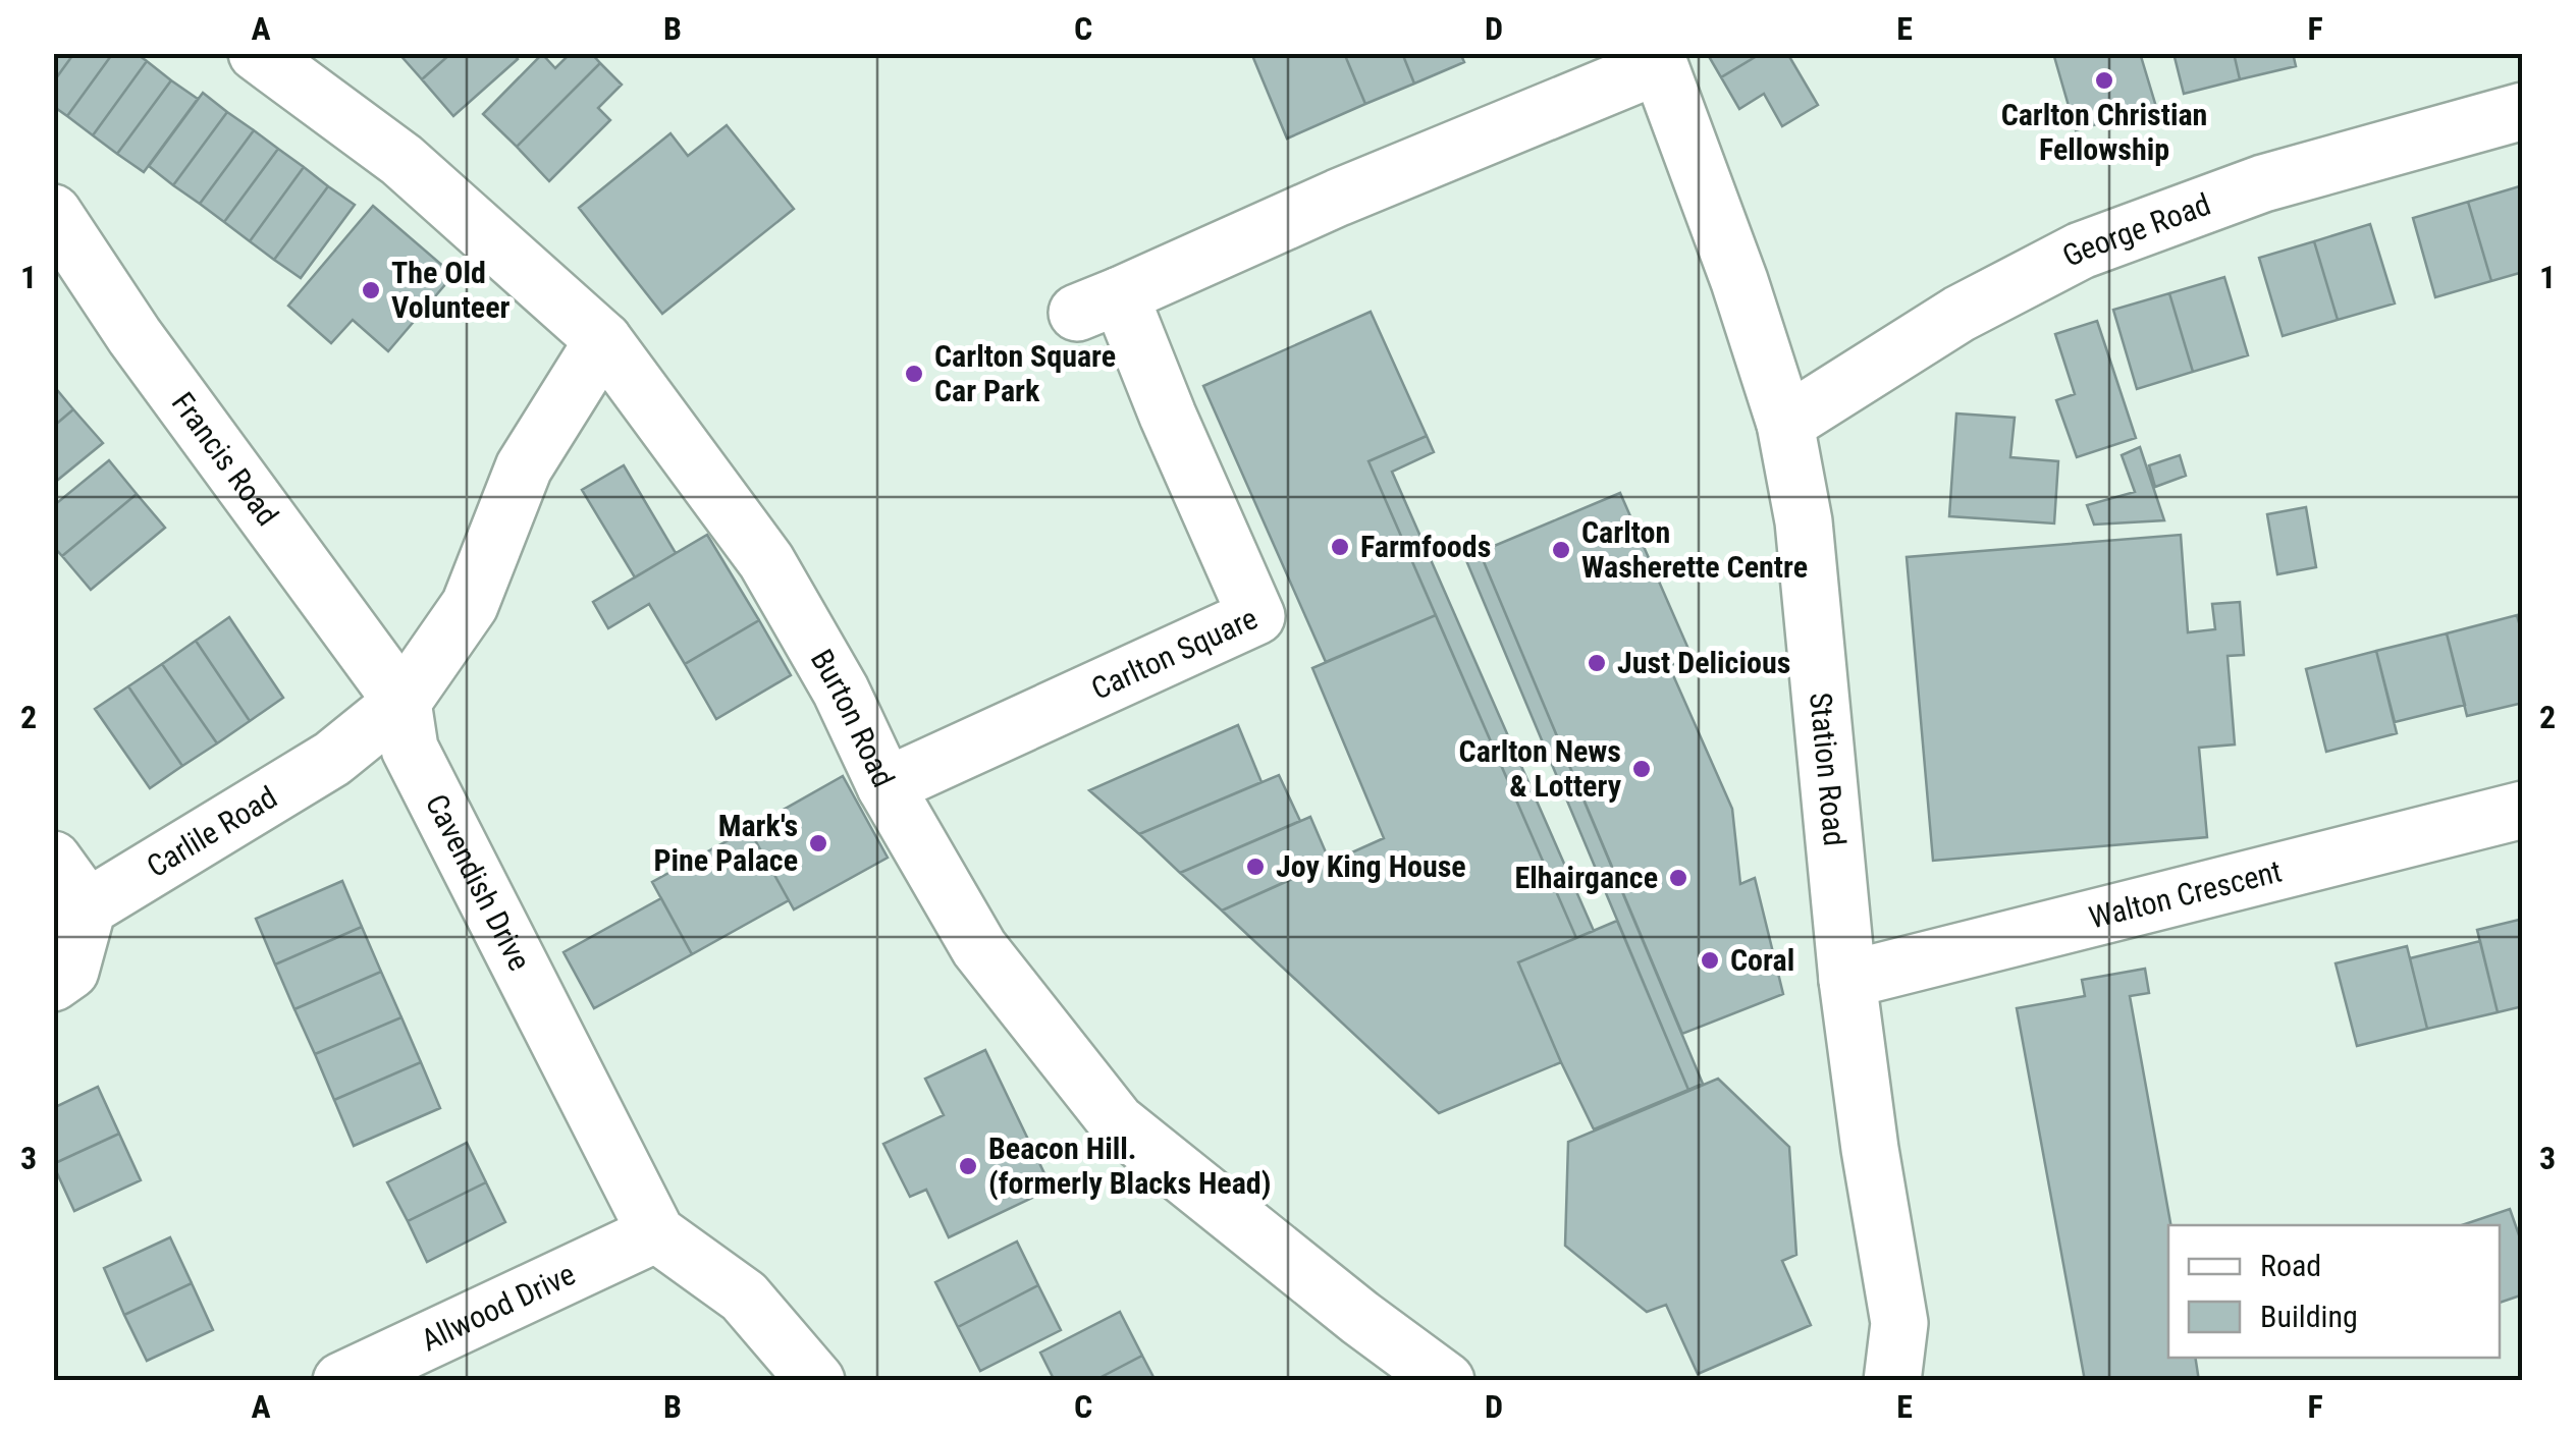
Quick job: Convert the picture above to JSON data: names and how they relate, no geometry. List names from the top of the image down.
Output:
{
  "streets": {
    "street": [
      "George Road",
      "Francis Road",
      "Carlton Square",
      "Burton Road",
      "Station Road",
      "Carlile Road",
      "Cavendish Drive",
      "Walton Crescent",
      "Allwood Drive"
    ]
  },
  "crossings": [
    ["George Road", "Station Road"],
    ["Francis Road", "Carlile Road"],
    ["Francis Road", "Cavendish Drive"],
    ["Carlton Square", "Burton Road"],
    ["Carlton Square", "Station Road"],
    ["Station Road", "Walton Crescent"],
    ["Carlile Road", "Cavendish Drive"],
    ["Cavendish Drive", "Allwood Drive"]
  ],
  "places": [
    "Carlton Christian Fellowship",
    "The Old Volunteer",
    "Carlton Square Car Park",
    "Farmfoods",
    "Carlton Washerette Centre",
    "Just Delicious",
    "Carlton News & Lottery",
    "Mark's Pine Palace",
    "Joy King House",
    "Elhairgance",
    "Coral",
    "Beacon Hill. (formerly Blacks Head)"
  ],
  "legend": ["Road", "Building"],
  "grid": {
    "columns": [
      "A",
      "B",
      "C",
      "D",
      "E",
      "F"
    ],
    "rows": ["1", "2", "3"]
  }
}
